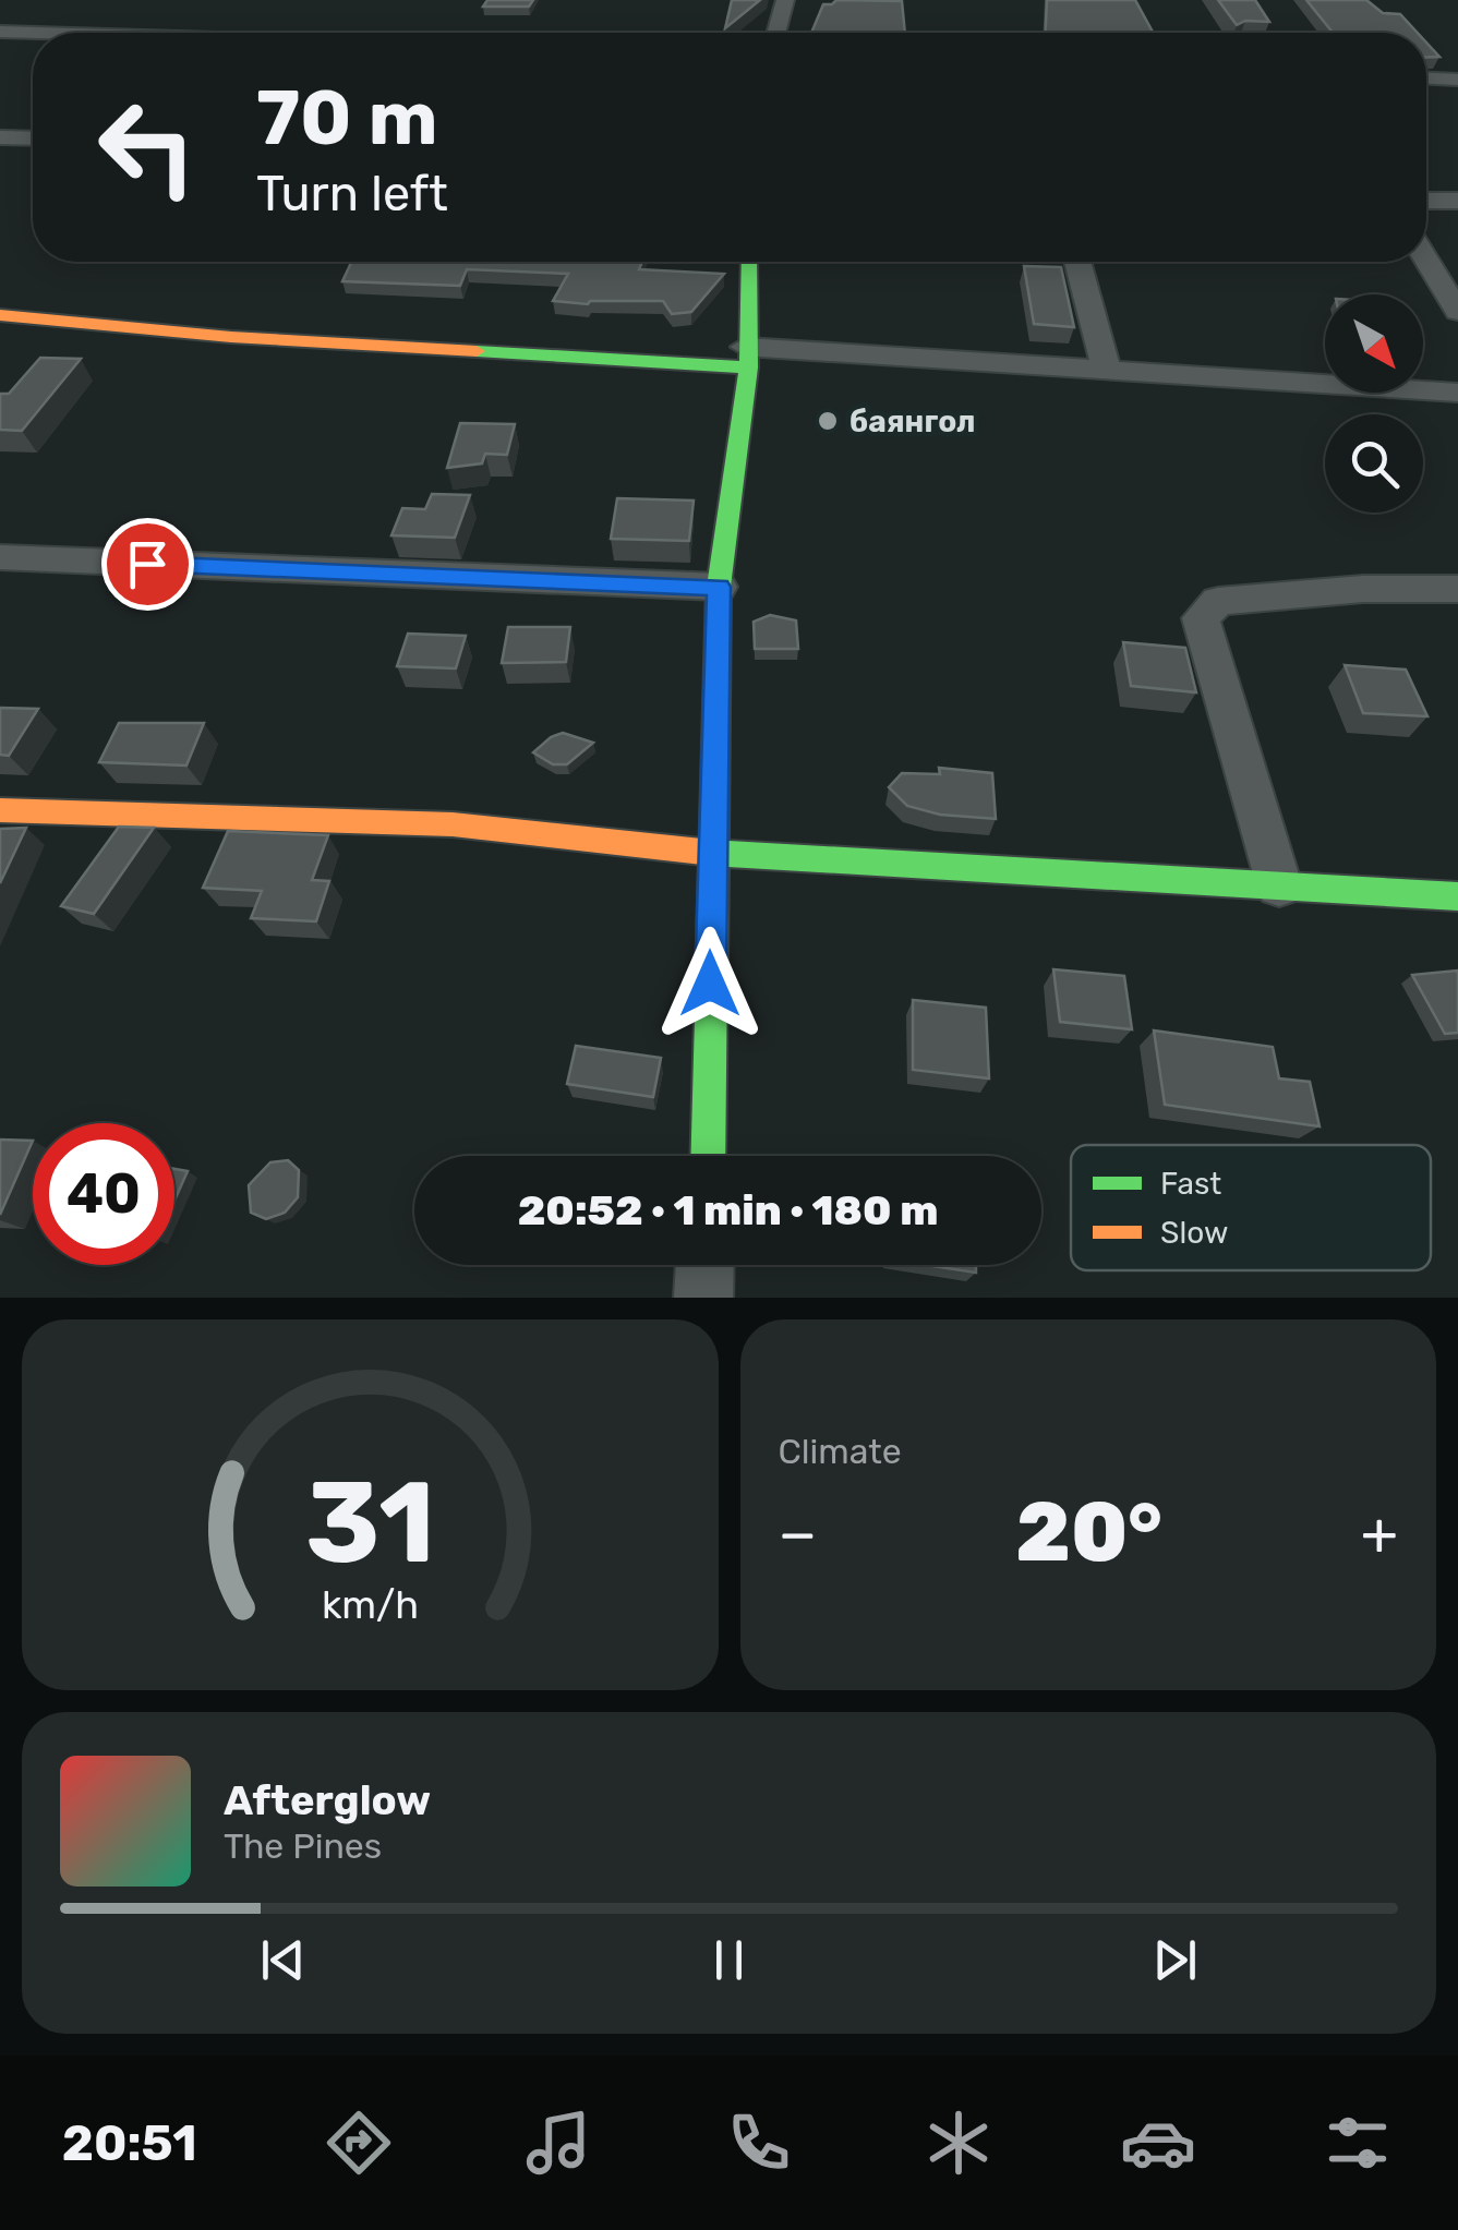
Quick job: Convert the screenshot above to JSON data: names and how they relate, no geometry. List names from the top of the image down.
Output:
{
  "places": ["баянгол"],
  "legend": ["Fast", "Slow"],
  "north": "bottom right",
  "page": {
    "turn": ["70 m", "Turn left"],
    "limit": "40",
    "trip": "20:52 · 1 min · 180 m",
    "tile": "Climate",
    "heat": ["−", "20°", "+"],
    "song": ["Afterglow", "The Pines"],
    "tabs": "20:51",
    "gauge": ["31", "km/h"]
  }
}
